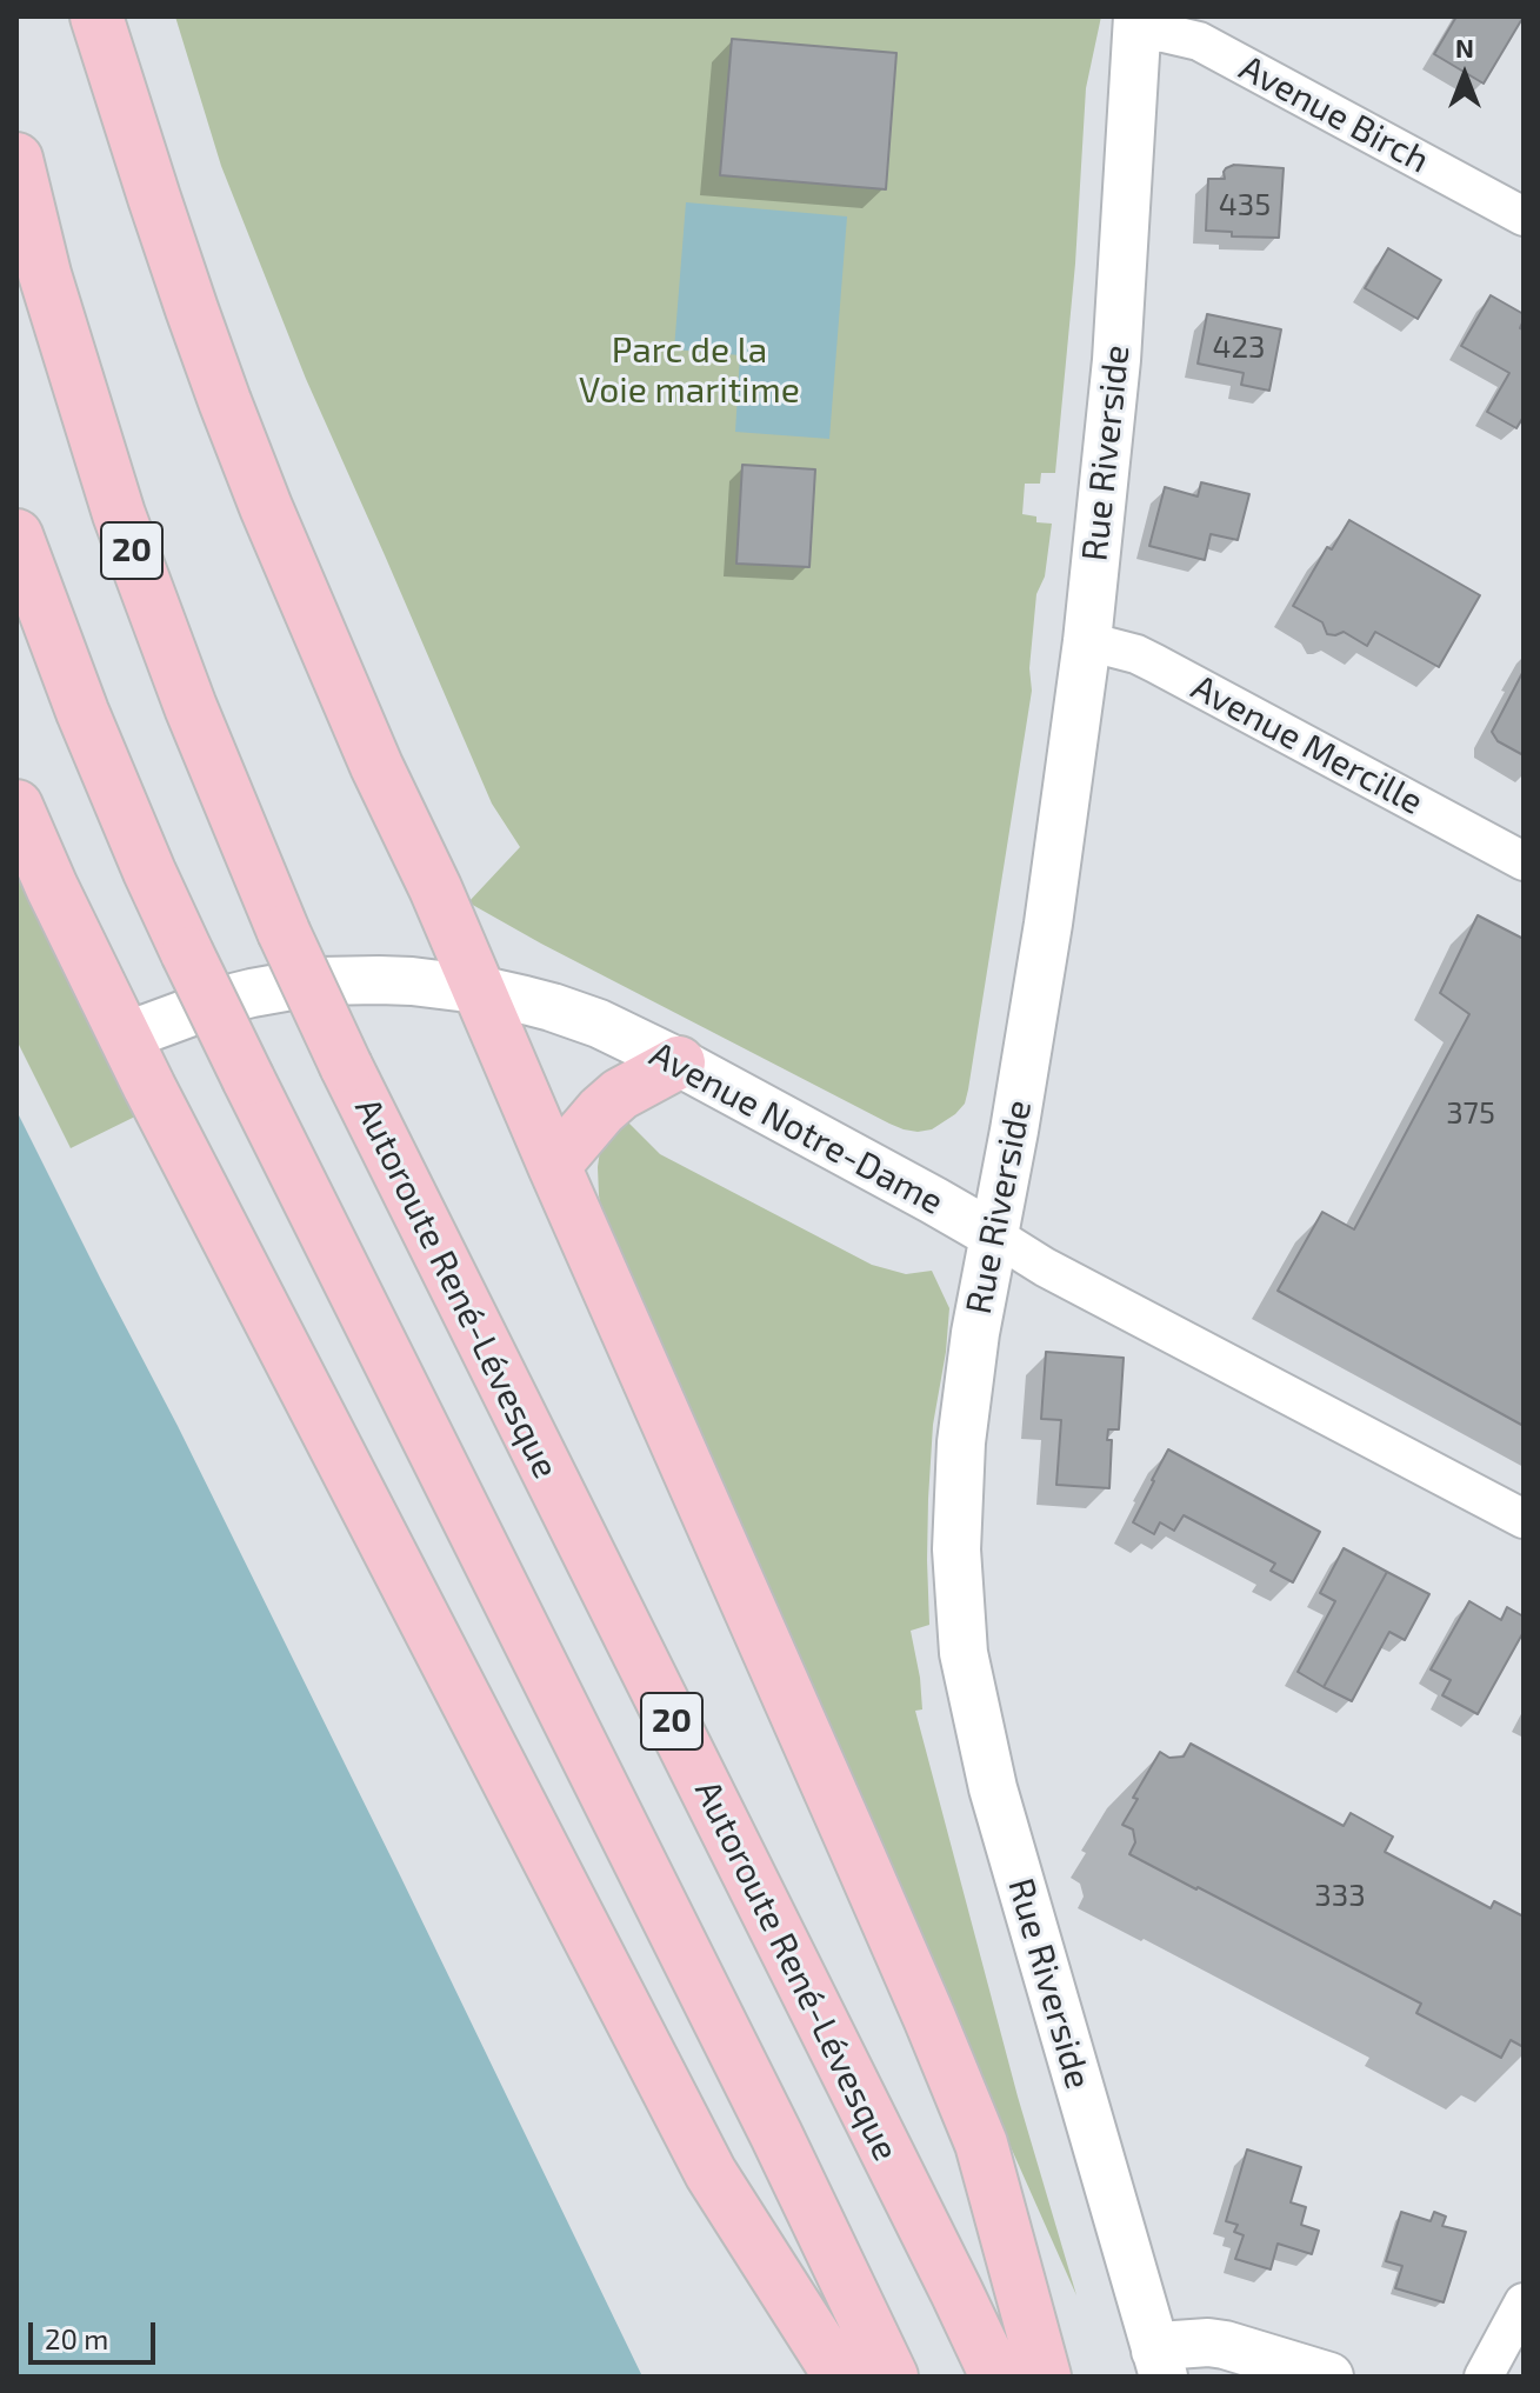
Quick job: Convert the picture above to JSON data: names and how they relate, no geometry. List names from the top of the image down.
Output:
{
  "streets": {
    "highway": ["20", "Autoroute René-Lévesque"],
    "street": [
      "Avenue Birch",
      "Rue Riverside",
      "Avenue Mercille",
      "Avenue Notre-Dame"
    ]
  },
  "crossings": [
    ["Avenue Birch", "Rue Riverside"],
    ["Rue Riverside", "Avenue Mercille"],
    ["Rue Riverside", "Avenue Notre-Dame"]
  ],
  "parks": ["Parc de la Voie maritime"],
  "house_numbers": [
    "435",
    "423",
    "375",
    "333"
  ],
  "scale_bar": "20 m",
  "north": "top"
}
